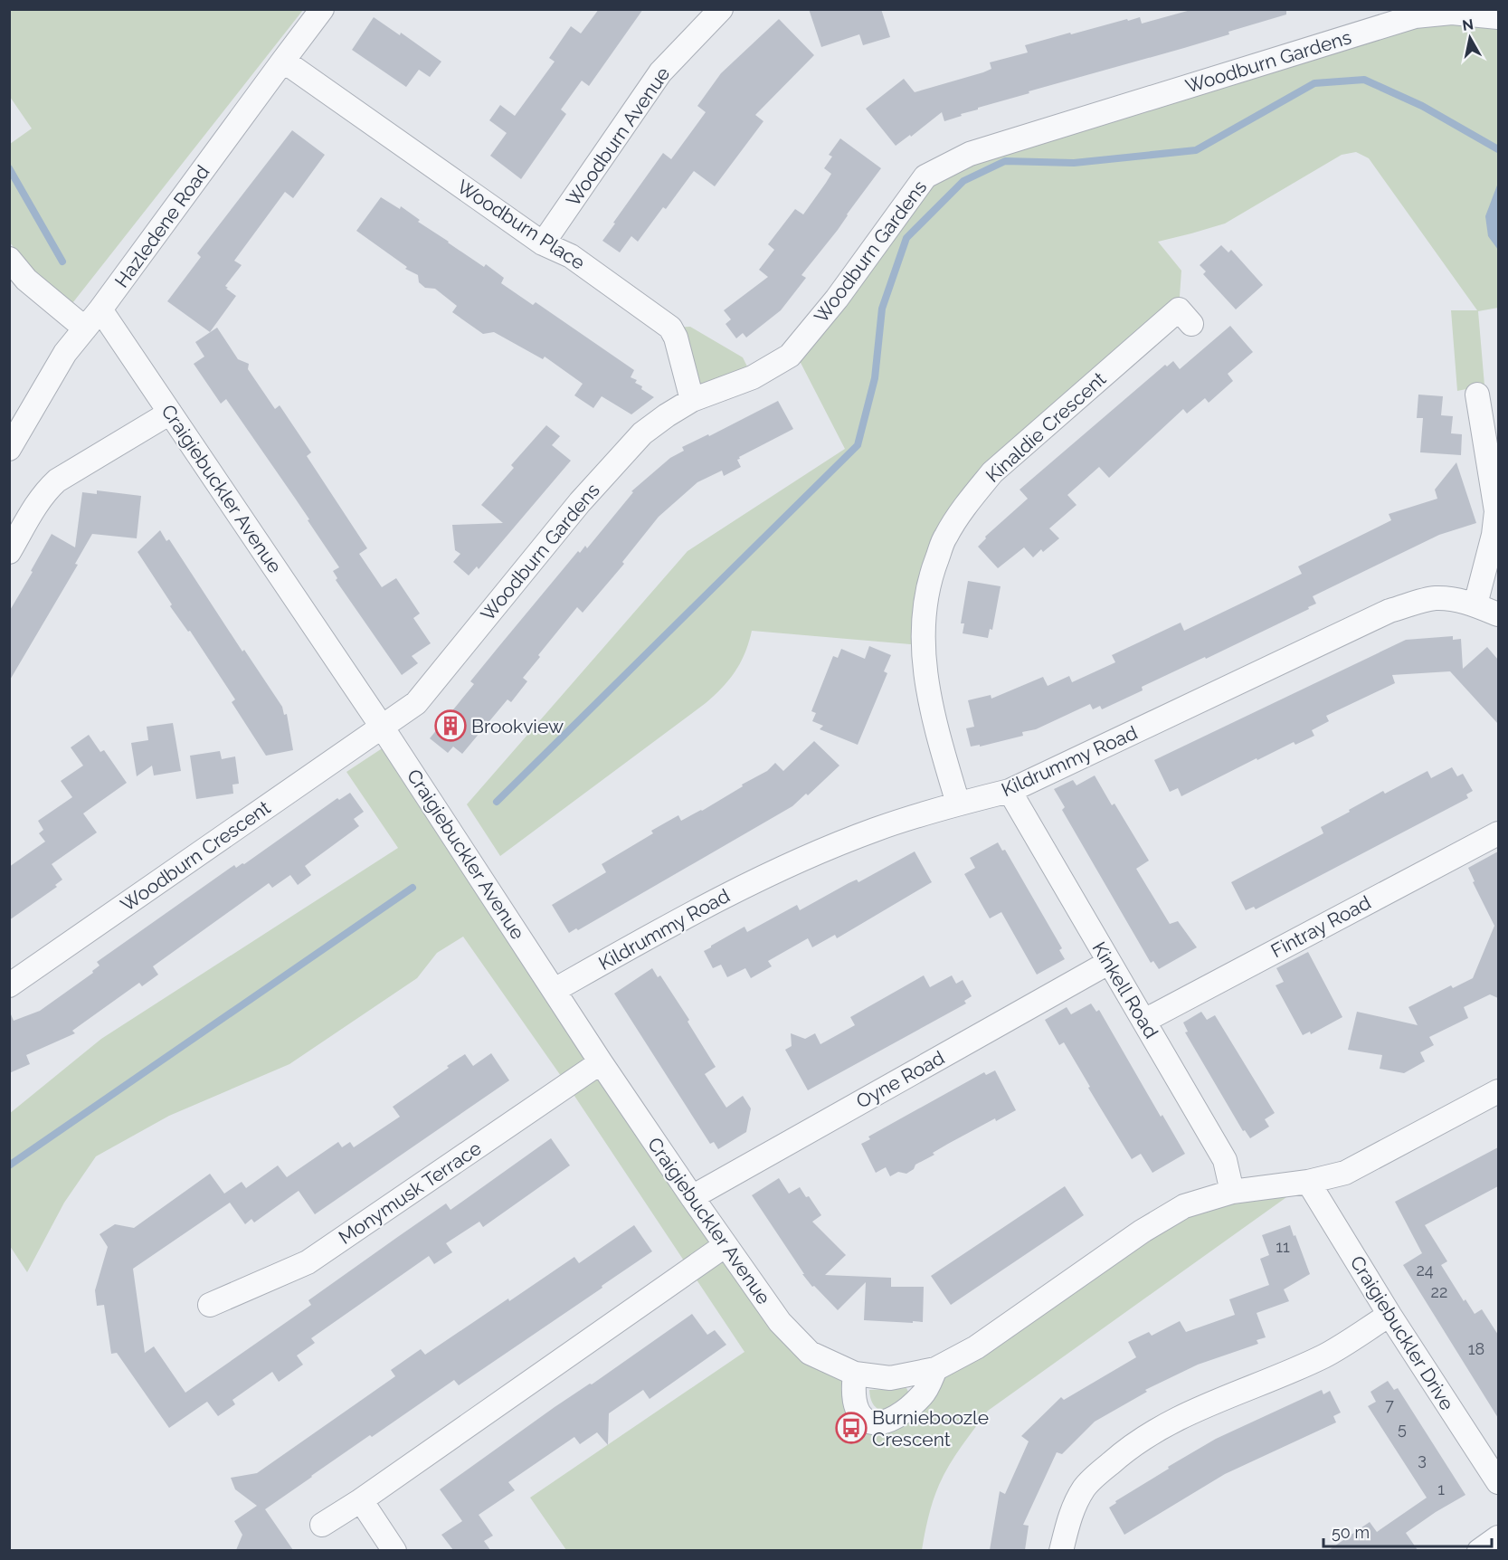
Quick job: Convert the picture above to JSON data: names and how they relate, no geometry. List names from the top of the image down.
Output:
{
  "streets": {
    "street": [
      "Woodburn Gardens",
      "Woodburn Avenue",
      "Woodburn Place",
      "Hazledene Road",
      "Kinaldie Crescent",
      "Craigiebuckler Avenue",
      "Kildrummy Road",
      "Woodburn Crescent",
      "Fintray Road",
      "Kinkell Road",
      "Oyne Road",
      "Monymusk Terrace",
      "Craigiebuckler Drive"
    ]
  },
  "crossings": [
    ["Woodburn Gardens", "Woodburn Place"],
    ["Woodburn Gardens", "Craigiebuckler Avenue"],
    ["Woodburn Gardens", "Woodburn Crescent"],
    ["Woodburn Avenue", "Woodburn Place"],
    ["Woodburn Place", "Hazledene Road"],
    ["Hazledene Road", "Craigiebuckler Avenue"],
    ["Kinaldie Crescent", "Kildrummy Road"],
    ["Craigiebuckler Avenue", "Kildrummy Road"],
    ["Craigiebuckler Avenue", "Woodburn Crescent"],
    ["Craigiebuckler Avenue", "Kinkell Road"],
    ["Craigiebuckler Avenue", "Oyne Road"],
    ["Craigiebuckler Avenue", "Monymusk Terrace"],
    ["Craigiebuckler Avenue", "Craigiebuckler Drive"],
    ["Kildrummy Road", "Kinkell Road"],
    ["Fintray Road", "Kinkell Road"],
    ["Kinkell Road", "Oyne Road"]
  ],
  "places": {
    "building": ["Brookview"],
    "bus stop": ["Burnieboozle Crescent"]
  },
  "house_numbers": [
    "11",
    "24",
    "22",
    "18",
    "7",
    "5",
    "3",
    "1"
  ],
  "scale_bar": "50 m",
  "north": "top"
}
